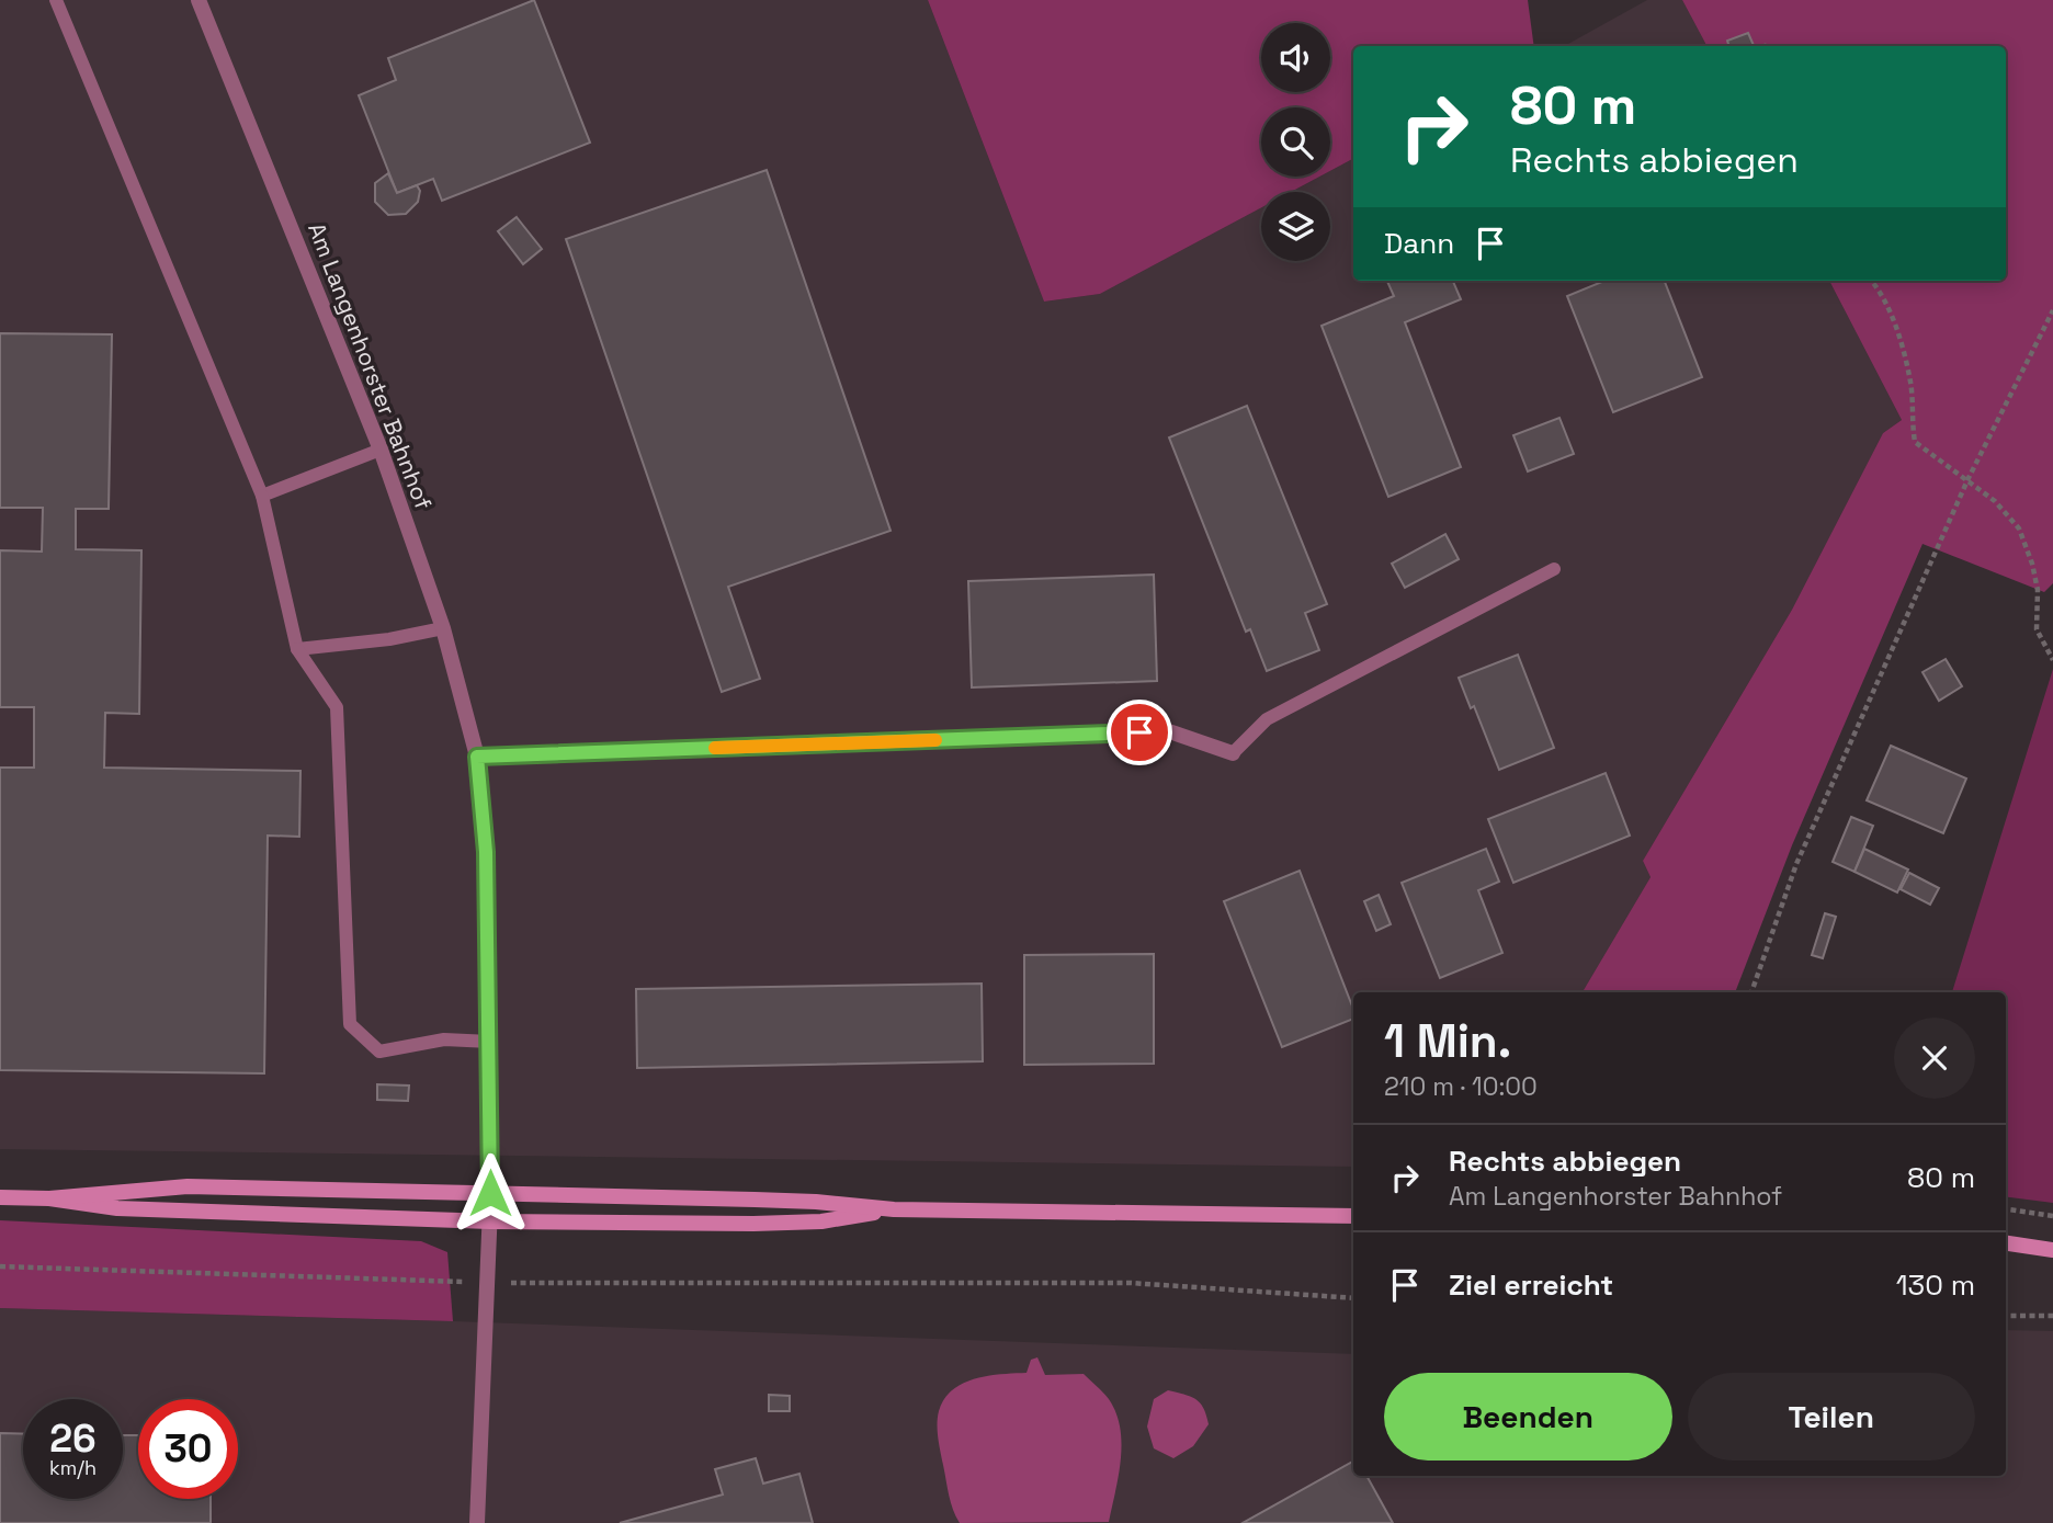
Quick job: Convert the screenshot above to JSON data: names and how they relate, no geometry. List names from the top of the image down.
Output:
{
  "streets": {
    "street": ["Am Langenhorster Bahnhof"]
  },
  "page": {
    "turn": ["80 m", "Rechts abbiegen"],
    "then": "Dann",
    "heading": ["1 Min.", "210 m · 10:00"],
    "list": [
      {
        "name": "Rechts abbiegen",
        "note": "Am Langenhorster Bahnhof",
        "value": "80 m"
      },
      {
        "name": "Ziel erreicht",
        "value": "130 m"
      }
    ],
    "buttons": ["Beenden", "Teilen"],
    "speed": "26 km/h",
    "limit": "30"
  }
}
